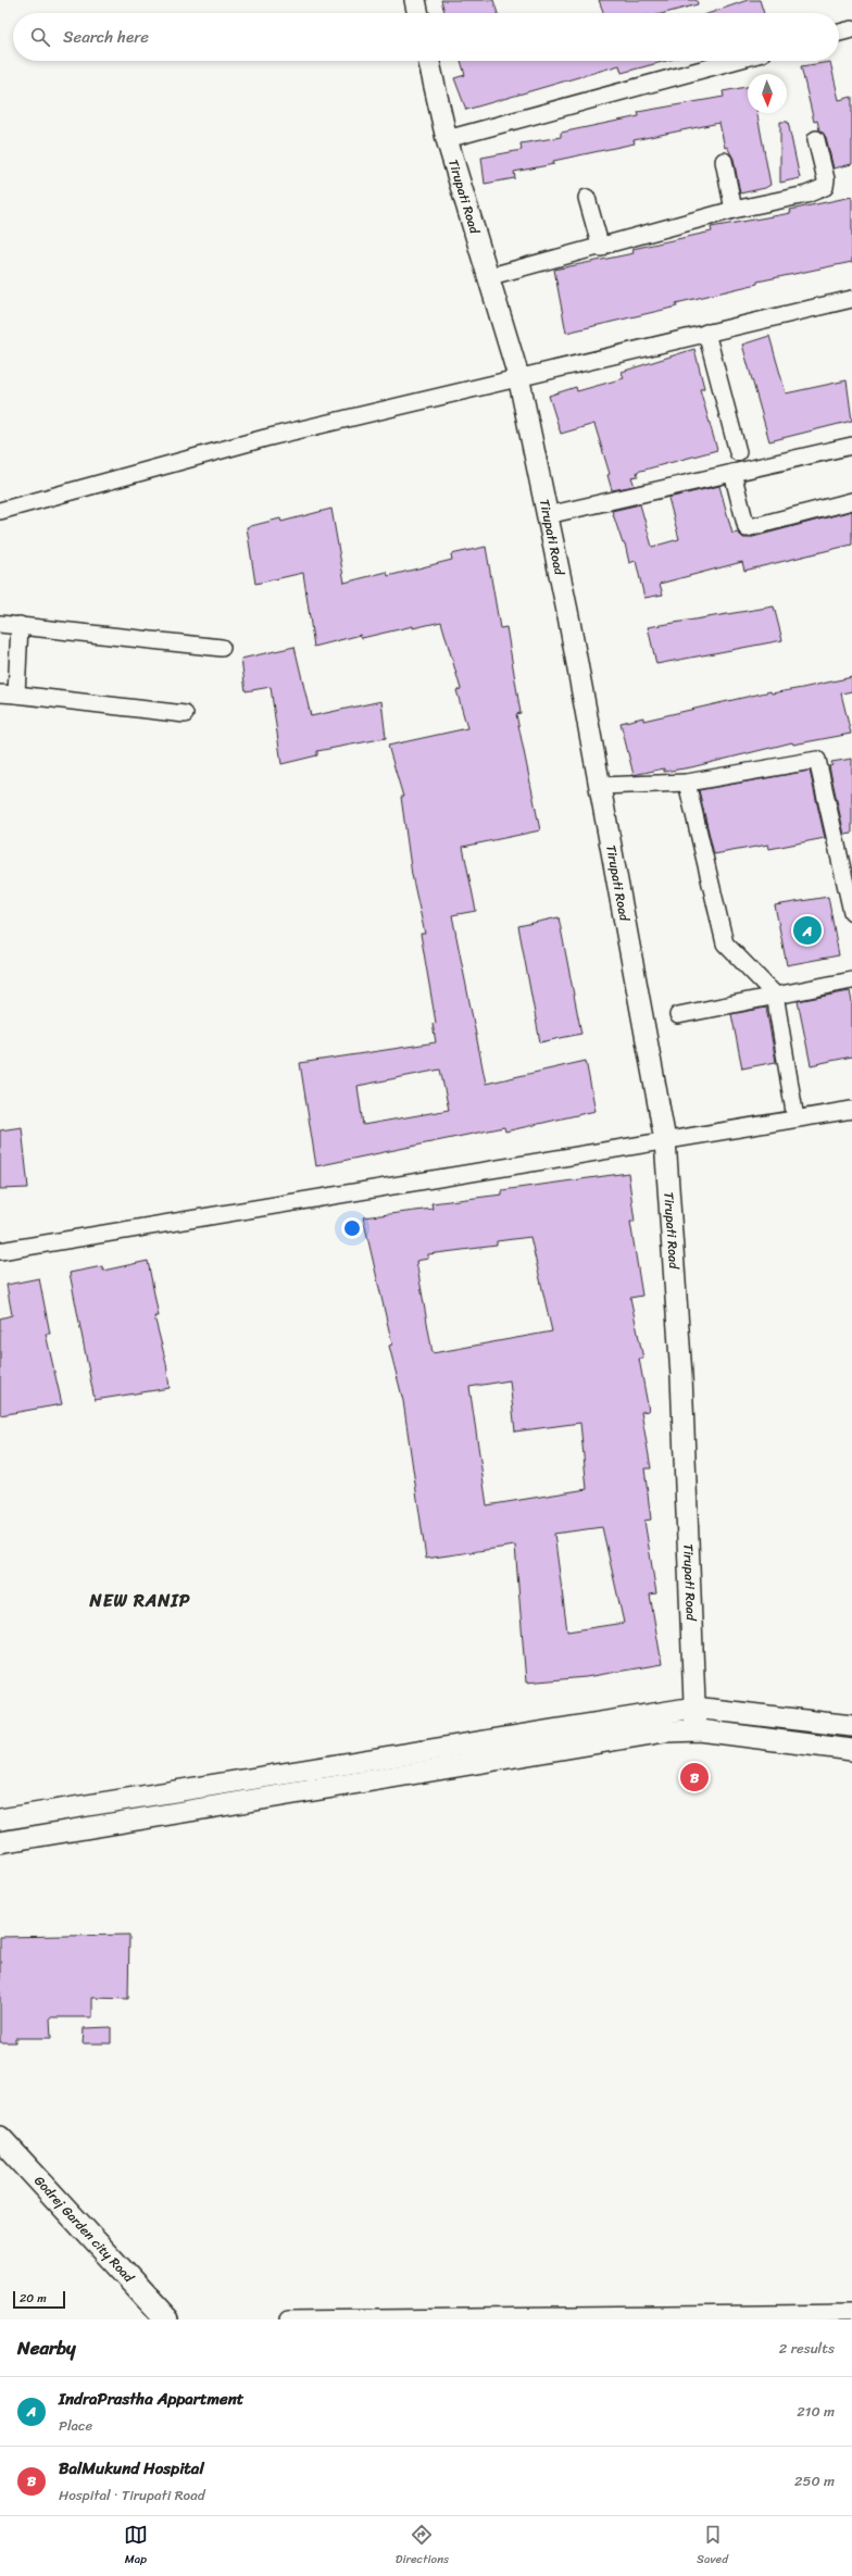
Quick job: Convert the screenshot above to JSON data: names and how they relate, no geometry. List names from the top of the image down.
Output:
{
  "streets": {
    "main road": ["Godrej Garden city Road"],
    "street": ["Tirupati Road"]
  },
  "districts": ["NEW RANIP"],
  "scale_bar": "20 m",
  "north": "bottom",
  "page": {
    "search": "Search here",
    "pins": ["A", "B"],
    "scale": "20 m",
    "heading": ["Nearby", "2 results"],
    "list": [
      {
        "mark": "A",
        "name": "IndraPrastha Appartment",
        "note": "Place",
        "value": "210 m"
      },
      {
        "mark": "B",
        "name": "BalMukund Hospital",
        "note": "Hospital · Tirupati Road",
        "value": "250 m"
      }
    ],
    "nav": ["Map", "Directions", "Saved"]
  }
}
